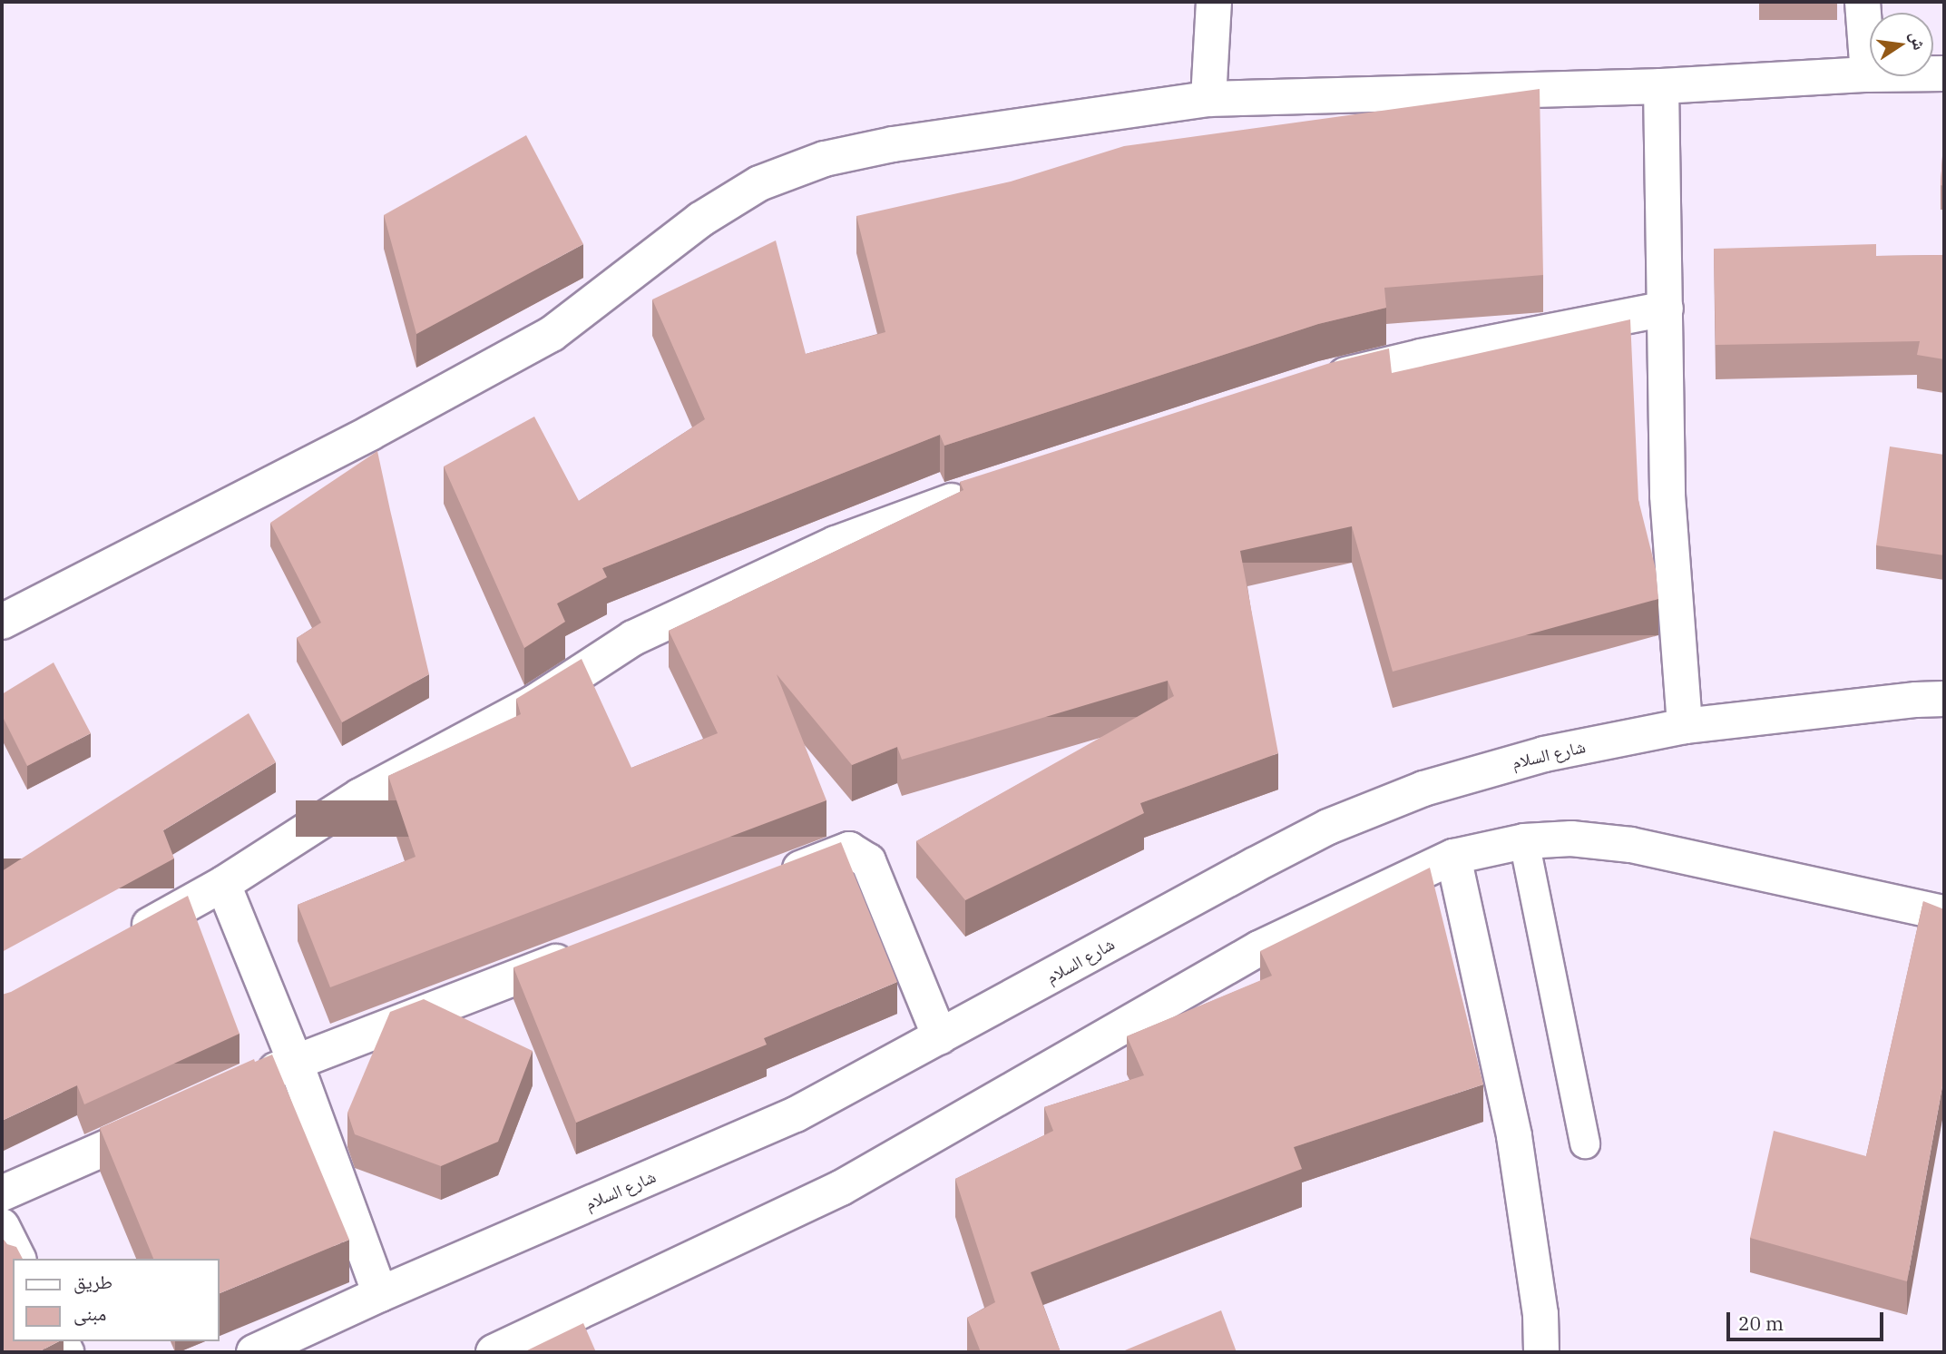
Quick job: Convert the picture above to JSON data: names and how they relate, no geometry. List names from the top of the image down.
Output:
{
  "streets": {
    "street": ["شارع السلام"]
  },
  "legend": ["طريق", "مبنى"],
  "scale_bar": "20 m",
  "north": "right"
}
